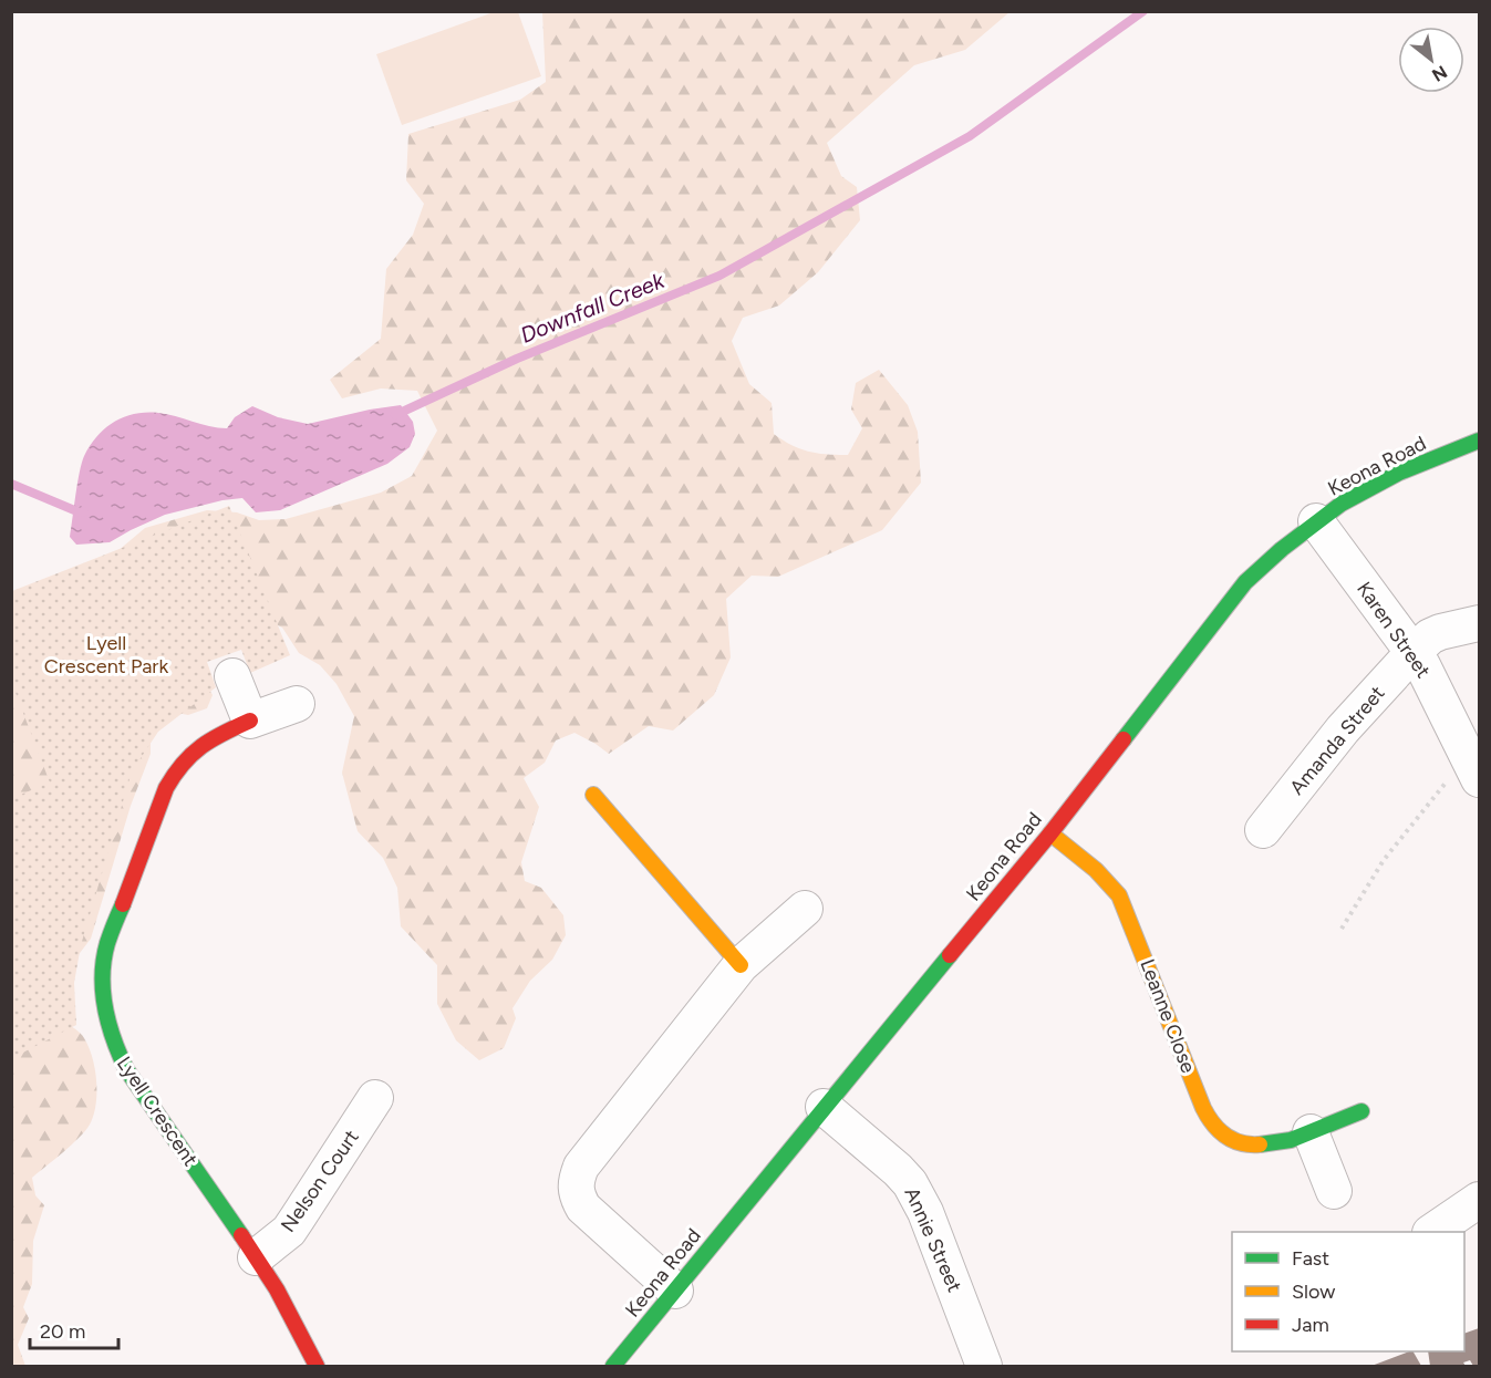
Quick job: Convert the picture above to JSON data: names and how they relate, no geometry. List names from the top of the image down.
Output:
{
  "streets": {
    "street": [
      "Keona Road",
      "Karen Street",
      "Amanda Street",
      "Leanne Close",
      "Lyell Crescent",
      "Nelson Court",
      "Annie Street"
    ]
  },
  "crossings": [
    ["Keona Road", "Karen Street"],
    ["Keona Road", "Leanne Close"],
    ["Keona Road", "Annie Street"],
    ["Karen Street", "Amanda Street"],
    ["Lyell Crescent", "Nelson Court"]
  ],
  "water": ["Downfall Creek"],
  "parks": ["Lyell Crescent Park"],
  "legend": ["Fast", "Slow", "Jam"],
  "scale_bar": "20 m",
  "north": "bottom right"
}
